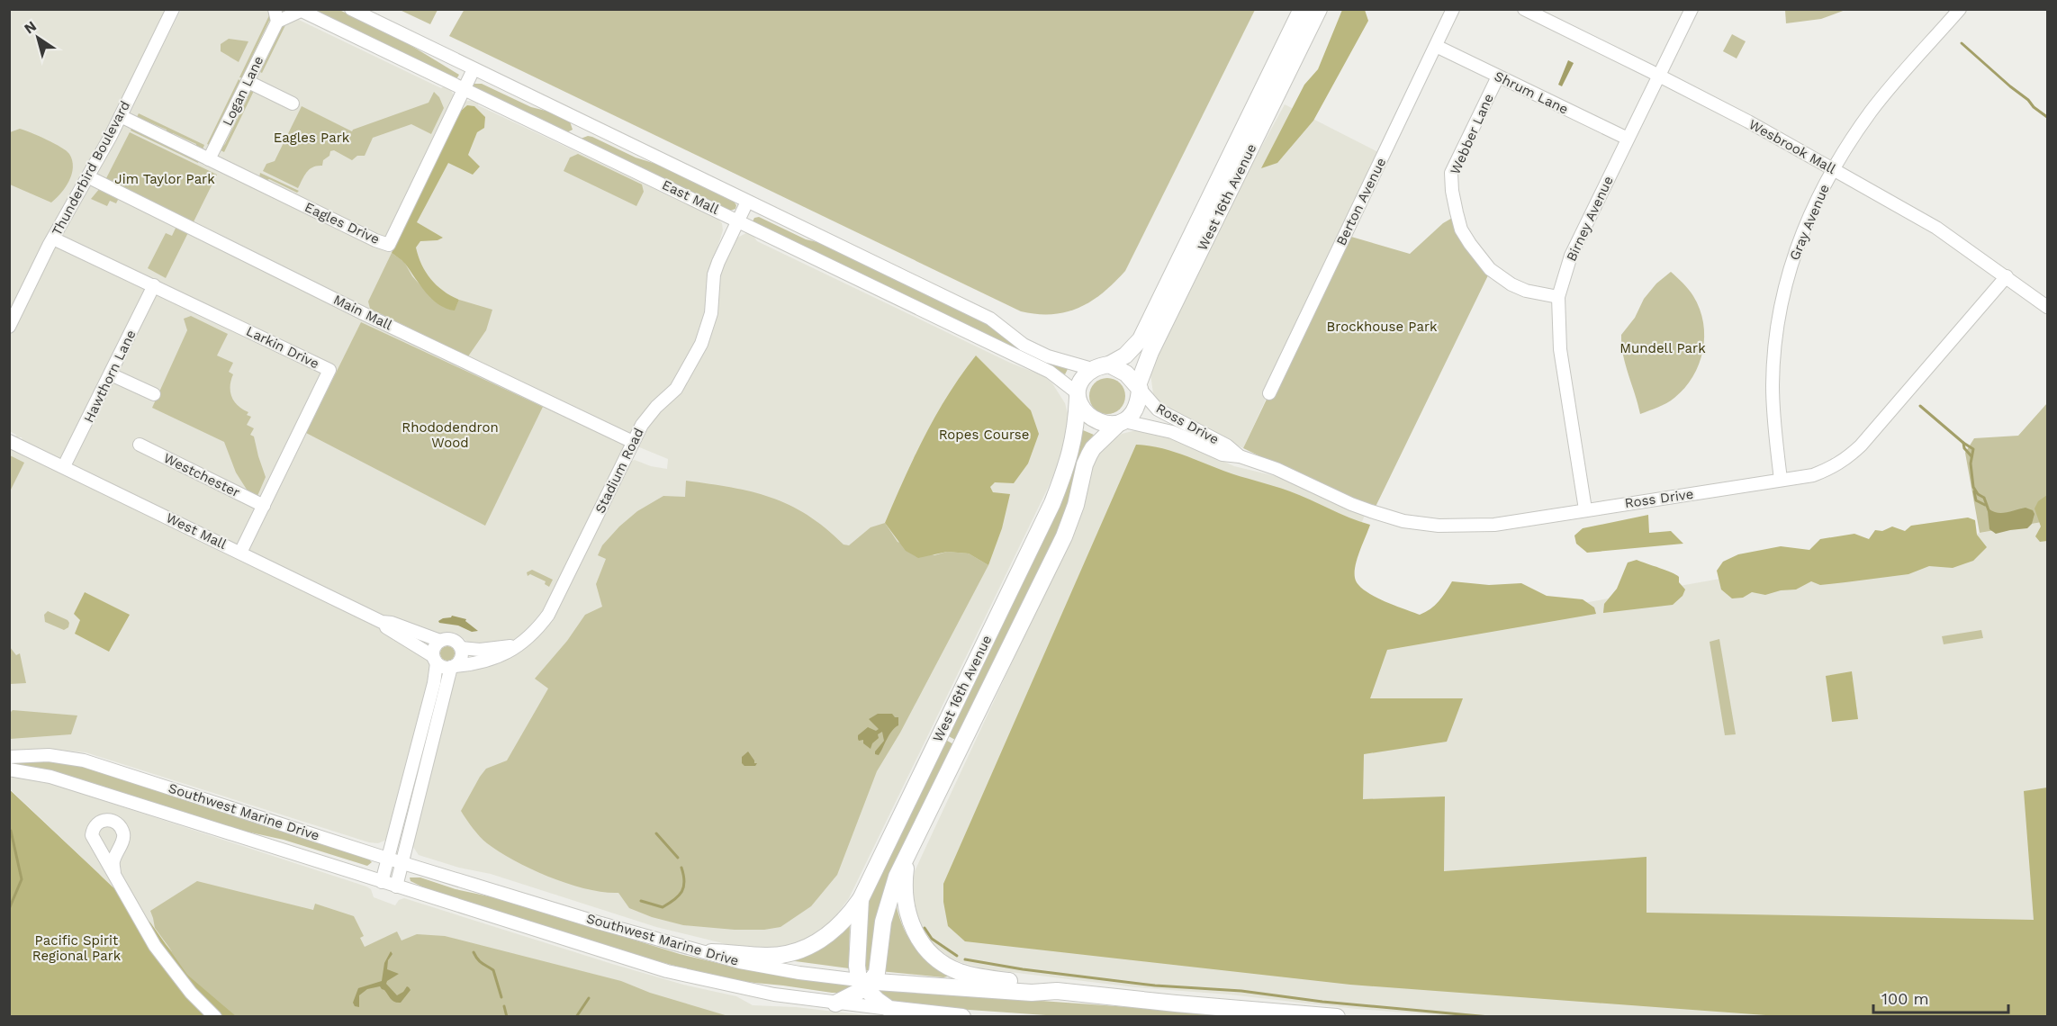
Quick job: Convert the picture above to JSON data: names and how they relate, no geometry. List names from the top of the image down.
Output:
{
  "streets": {
    "main road": ["West 16th Avenue", "Southwest Marine Drive"],
    "street": [
      "Logan Lane",
      "Shrum Lane",
      "Webber Lane",
      "Wesbrook Mall",
      "Thunderbird Boulevard",
      "East Mall",
      "Berton Avenue",
      "Birney Avenue",
      "Gray Avenue",
      "Eagles Drive",
      "Main Mall",
      "Larkin Drive",
      "Hawthorn Lane",
      "Ross Drive",
      "Stadium Road",
      "Westchester",
      "West Mall"
    ]
  },
  "crossings": [
    ["Logan Lane", "East Mall"],
    ["Logan Lane", "Eagles Drive"],
    ["Shrum Lane", "Webber Lane"],
    ["Shrum Lane", "Berton Avenue"],
    ["Shrum Lane", "Birney Avenue"],
    ["Webber Lane", "Birney Avenue"],
    ["Wesbrook Mall", "Birney Avenue"],
    ["Wesbrook Mall", "Gray Avenue"],
    ["Wesbrook Mall", "Ross Drive"],
    ["Thunderbird Boulevard", "Eagles Drive"],
    ["Thunderbird Boulevard", "Larkin Drive"],
    ["East Mall", "West 16th Avenue"],
    ["East Mall", "Eagles Drive"],
    ["East Mall", "Ross Drive"],
    ["East Mall", "Stadium Road"],
    ["West 16th Avenue", "Ross Drive"],
    ["West 16th Avenue", "Southwest Marine Drive"],
    ["Birney Avenue", "Ross Drive"],
    ["Gray Avenue", "Ross Drive"],
    ["Main Mall", "Stadium Road"],
    ["Larkin Drive", "Hawthorn Lane"],
    ["Larkin Drive", "Westchester"],
    ["Larkin Drive", "West Mall"],
    ["Hawthorn Lane", "West Mall"],
    ["Stadium Road", "West Mall"]
  ],
  "parks": [
    "Eagles Park",
    "Jim Taylor Park",
    "Brockhouse Park",
    "Mundell Park",
    "Rhododendron Wood",
    "Ropes Course",
    "Pacific Spirit Regional Park"
  ],
  "scale_bar": "100 m",
  "north": "top left"
}
